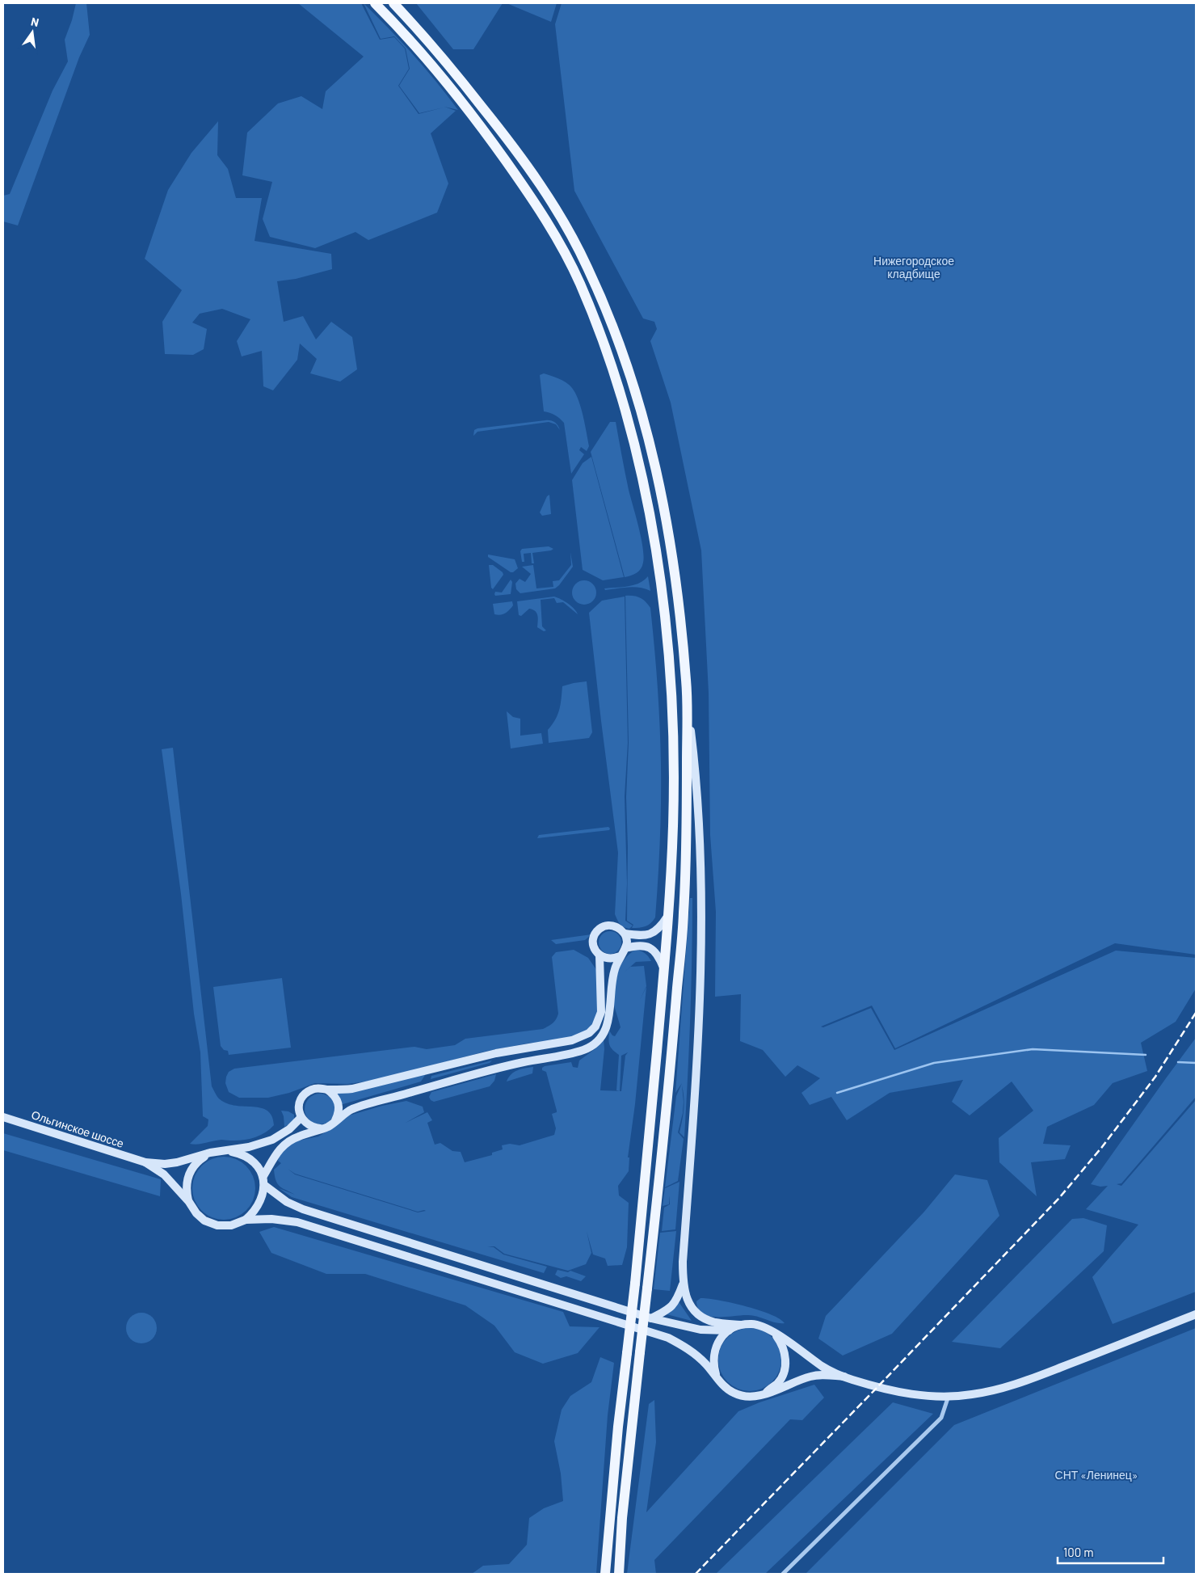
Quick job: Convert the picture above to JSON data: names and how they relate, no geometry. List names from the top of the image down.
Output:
{
  "streets": {
    "main road": ["Ольгинское шоссе"]
  },
  "parks": ["Нижегородское кладбище", "СНТ «Ленинец»"],
  "scale_bar": "100 m",
  "north": "top"
}
